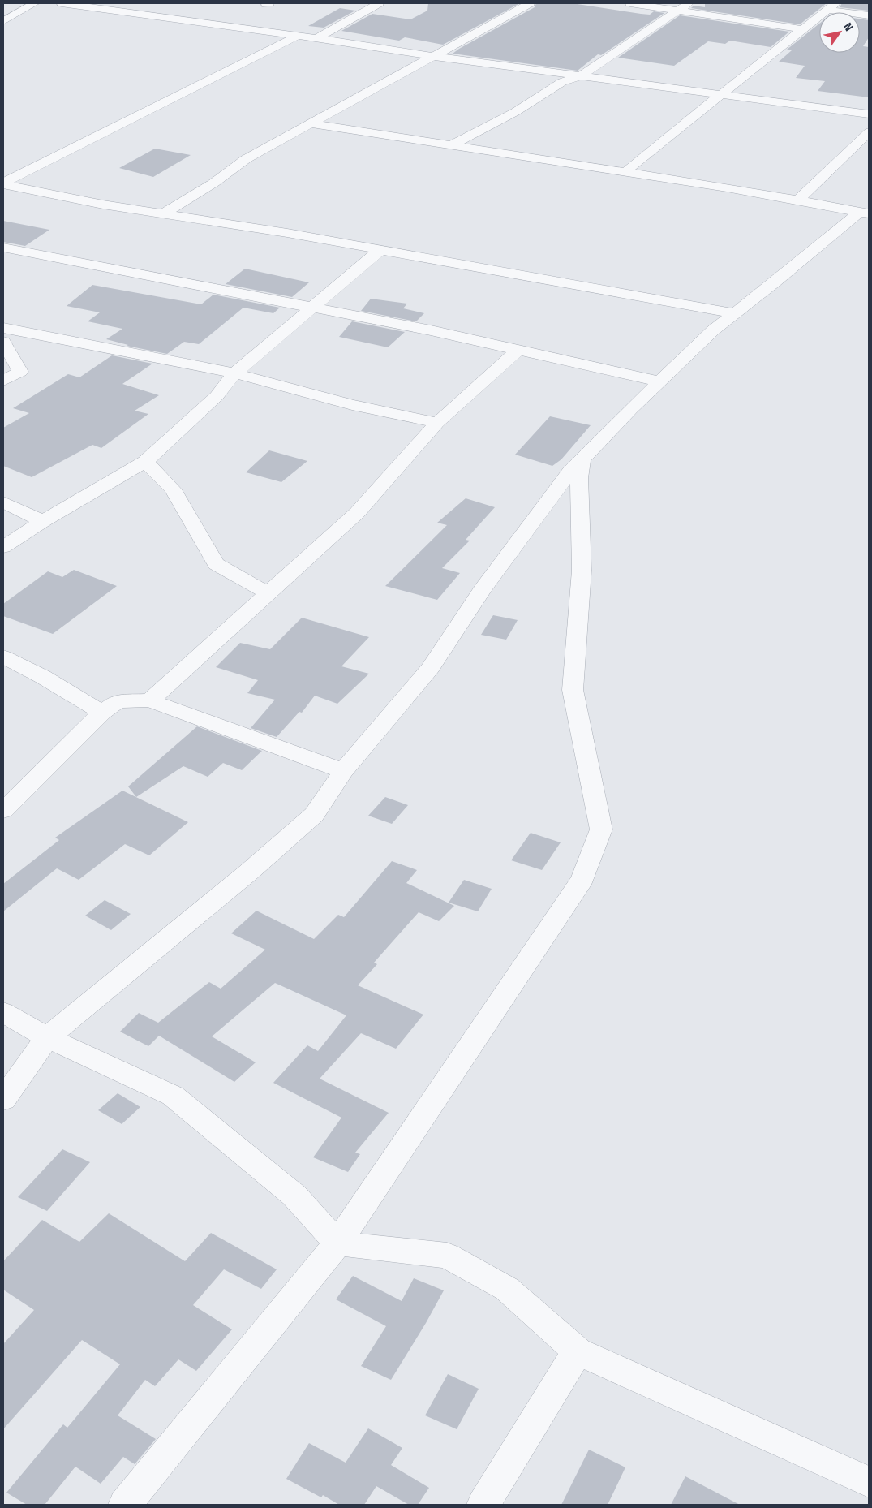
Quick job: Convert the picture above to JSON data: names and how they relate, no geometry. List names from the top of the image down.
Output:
{
  "north": "top right"
}
